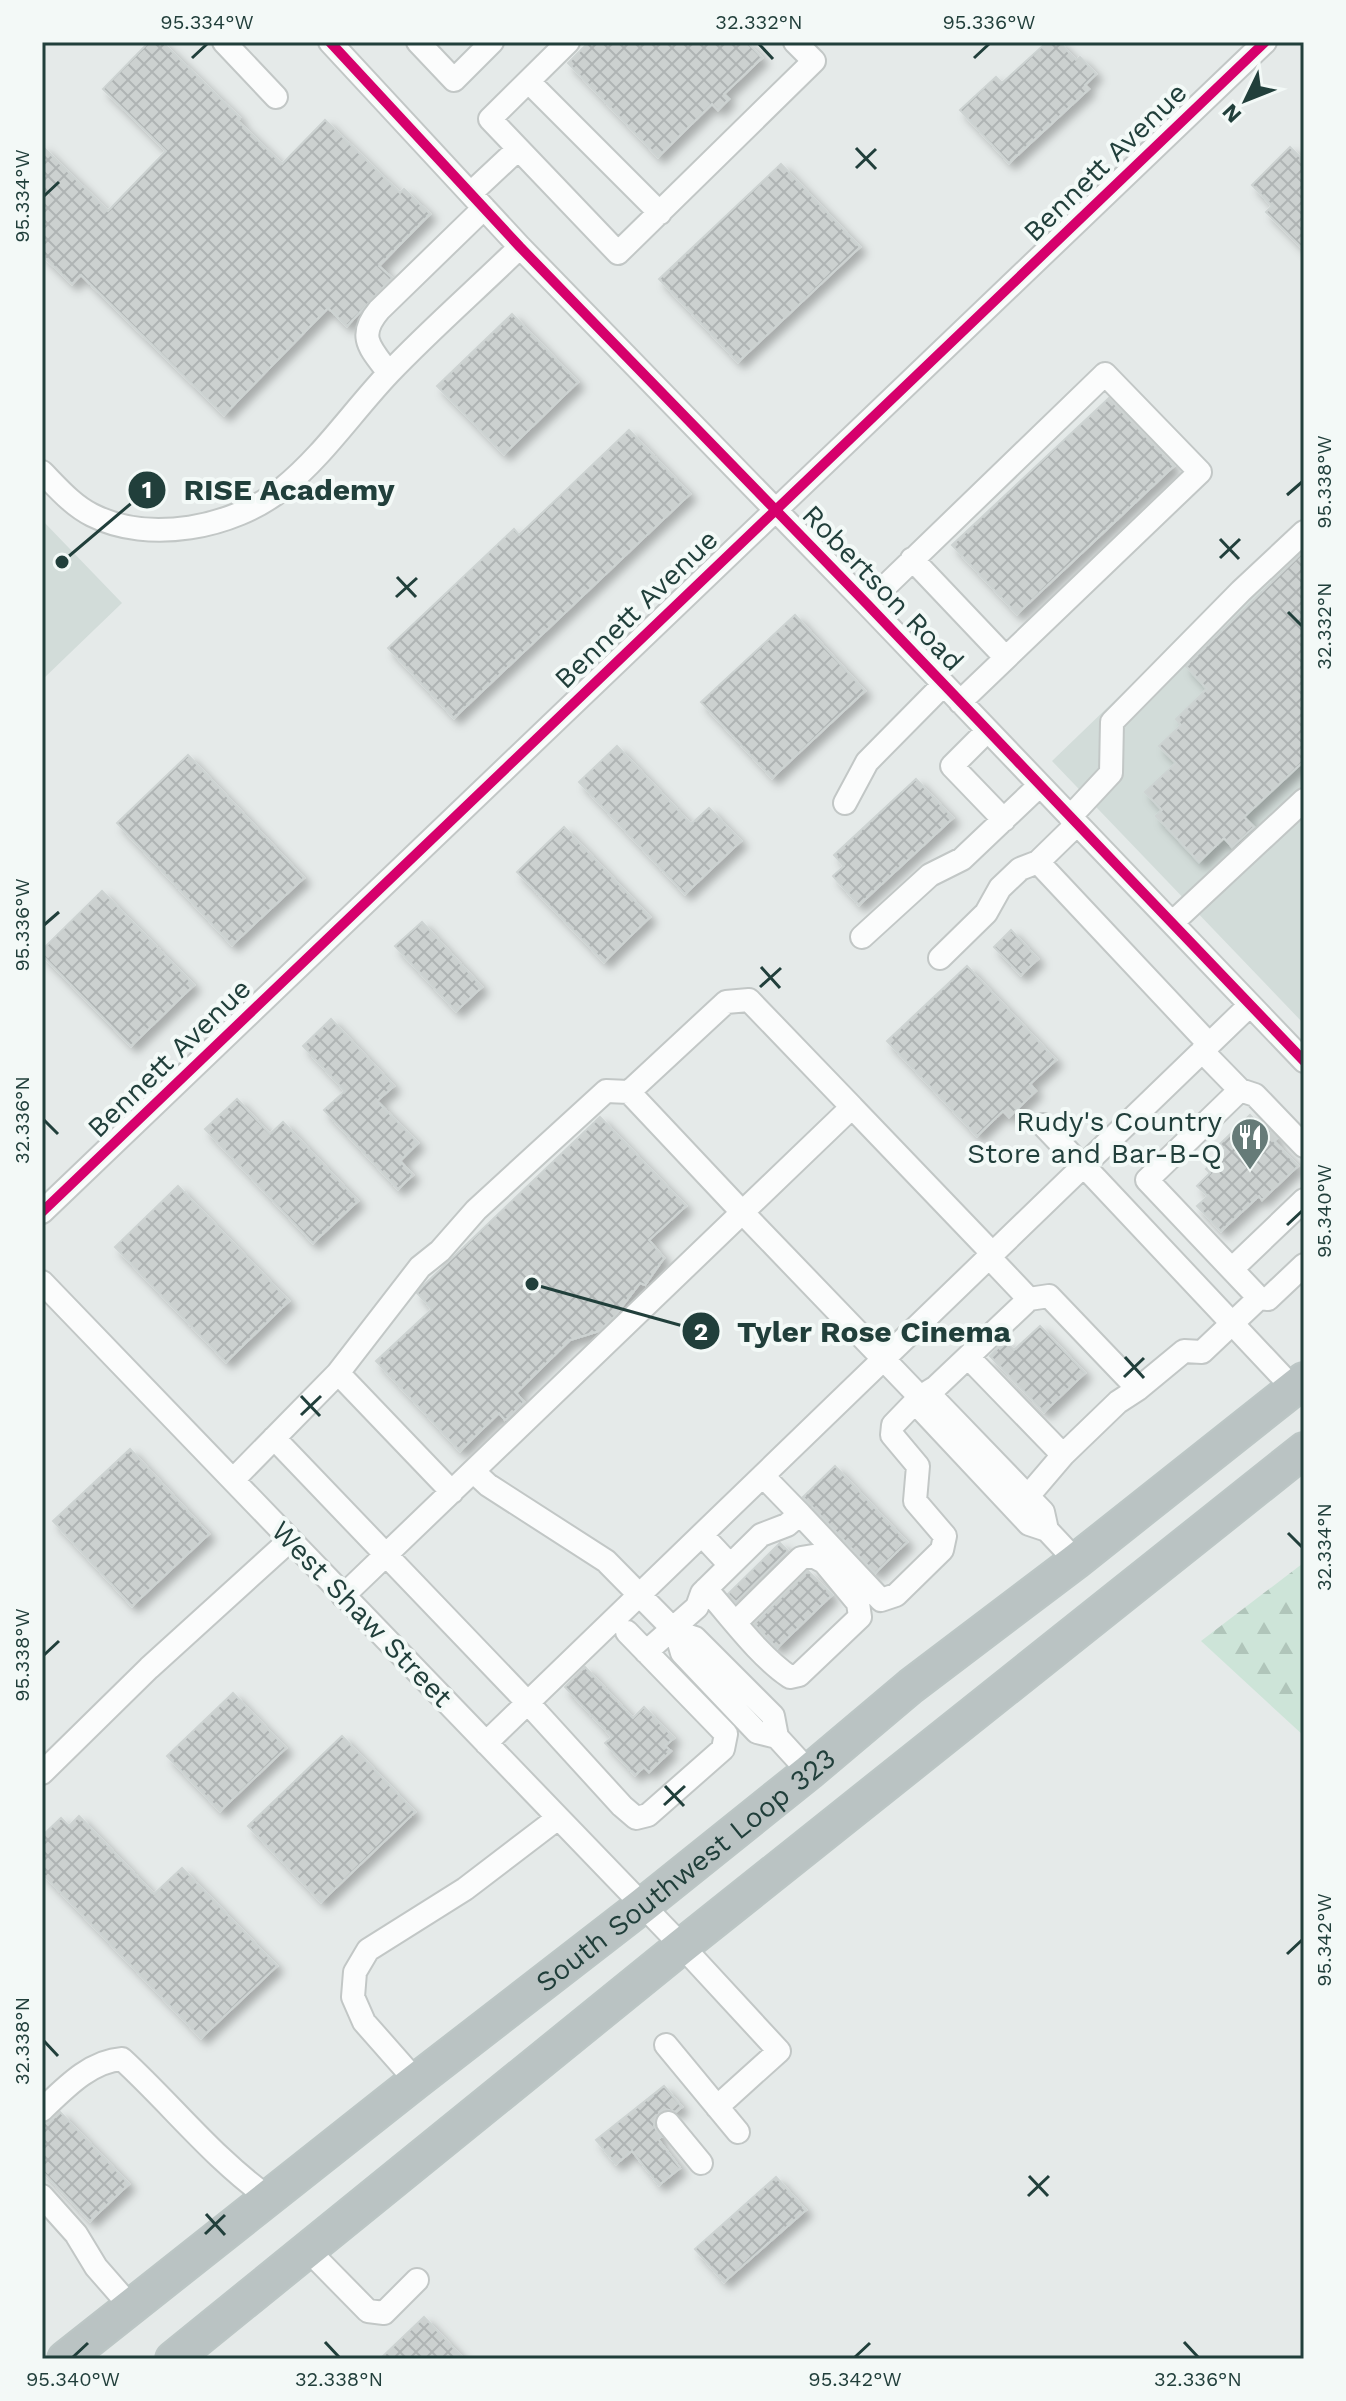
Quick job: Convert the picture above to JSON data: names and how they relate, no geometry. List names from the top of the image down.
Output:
{
  "streets": {
    "highway": ["South Southwest Loop 323"],
    "street": ["Bennett Avenue", "Robertson Road", "West Shaw Street"]
  },
  "crossings": [
    ["Bennett Avenue", "Robertson Road"],
    ["West Shaw Street", "South Southwest Loop 323"]
  ],
  "places": {
    "other": ["RISE Academy", "Tyler Rose Cinema"],
    "restaurant": ["Rudy's Country Store and Bar-B-Q"]
  },
  "north": "bottom left",
  "coordinates": [
    "95.334°W",
    "32.332°N",
    "95.336°W",
    "95.338°W",
    "32.336°N",
    "95.340°W",
    "32.334°N",
    "95.342°W",
    "32.338°N"
  ]
}
